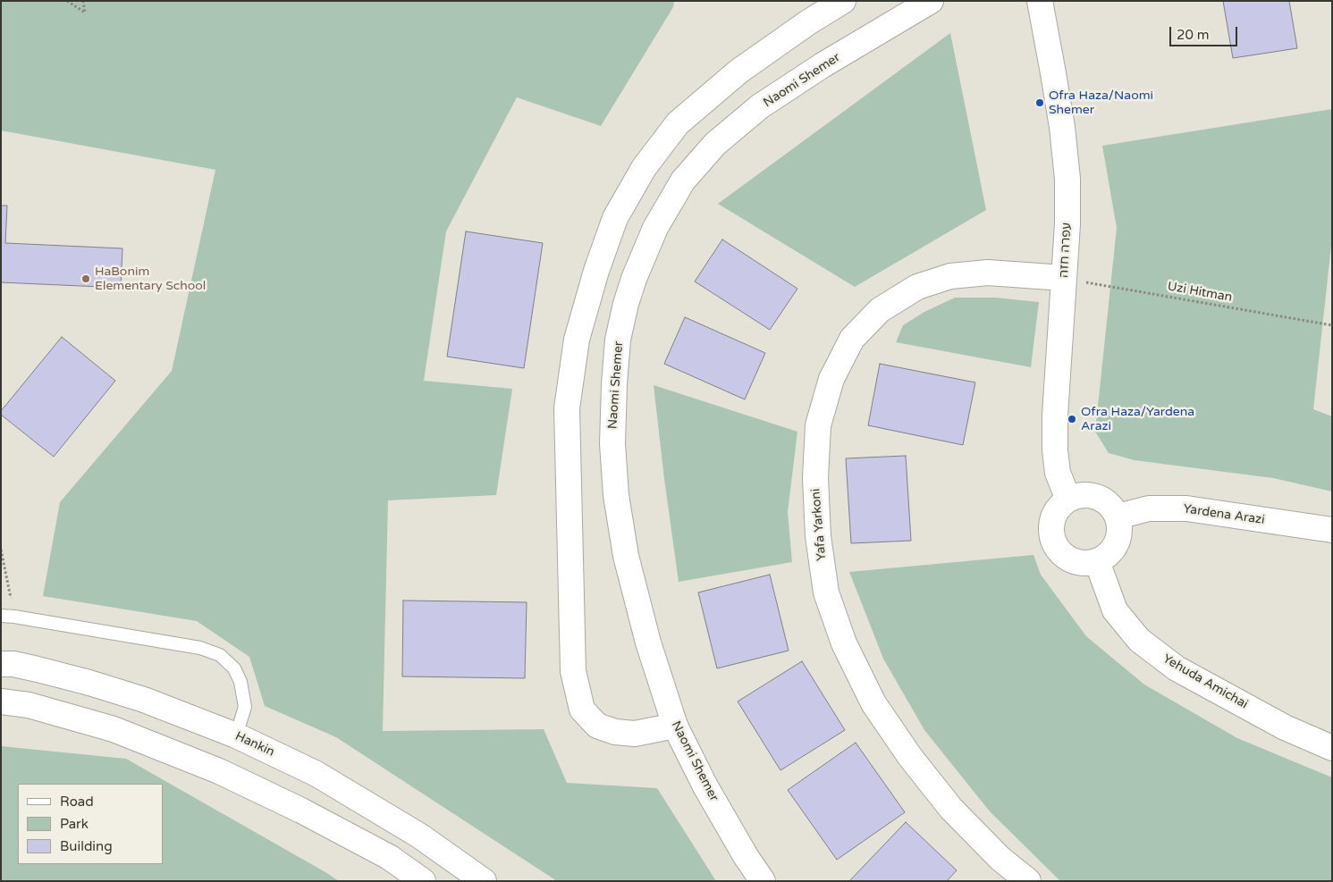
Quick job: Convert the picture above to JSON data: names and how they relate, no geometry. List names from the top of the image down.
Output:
{
  "streets": {
    "street": [
      "Naomi Shemer",
      "עפרה חזה",
      "Yardena Arazi",
      "Yafa Yarkoni",
      "Yehuda Amichai",
      "Hankin"
    ],
    "path": ["Uzi Hitman"]
  },
  "crossings": [
    ["עפרה חזה", "Uzi Hitman"],
    ["עפרה חזה", "Yardena Arazi"],
    ["עפרה חזה", "Yafa Yarkoni"],
    ["עפרה חזה", "Yehuda Amichai"],
    ["Uzi Hitman", "Yafa Yarkoni"],
    ["Yardena Arazi", "Yehuda Amichai"]
  ],
  "places": ["Ofra Haza/Naomi Shemer", "HaBonim Elementary School", "Ofra Haza/Yardena Arazi"],
  "legend": ["Road", "Park", "Building"],
  "scale_bar": "20 m"
}
